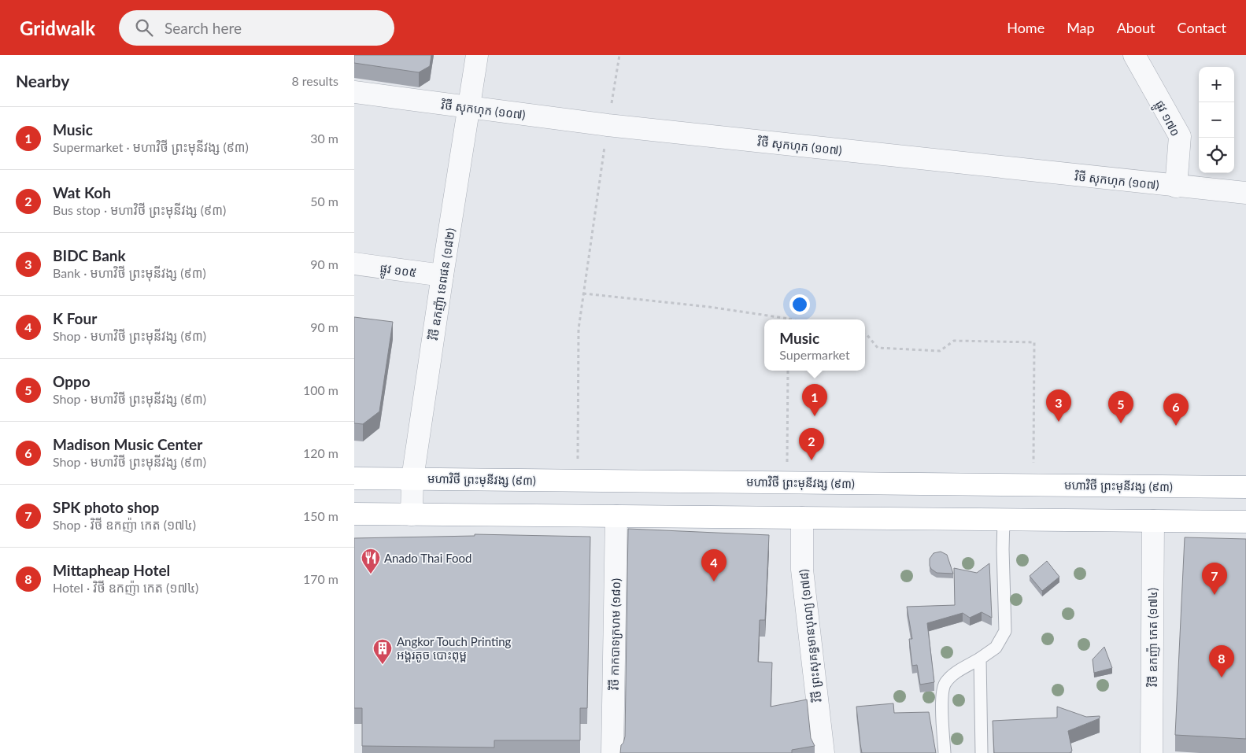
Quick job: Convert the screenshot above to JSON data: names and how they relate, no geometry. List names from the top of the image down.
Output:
{
  "streets": {
    "highway": ["មហាវិថី ព្រះមុនីវង្ស (៩៣)"],
    "street": [
      "វិថី សុកហុក (១០៧)",
      "ផ្លូវ ១៧០",
      "ផ្លូវ ១០៥",
      "វិថី ឧកញ៉ា ទេពផន (១៨២)",
      "វិថី កាកបាទក្រហម (១៨០)",
      "វិថី ព្រះសុគន្ធមានបុណ្យ (១៧៨)",
      "វិថី ឧកញ៉ា កេត (១៧៤)"
    ]
  },
  "crossings": [
    ["វិថី សុកហុក (១០៧)", "ផ្លូវ ១៧០"],
    ["វិថី សុកហុក (១០៧)", "វិថី ឧកញ៉ា ទេពផន (១៨២)"],
    ["ផ្លូវ ១០៥", "វិថី ឧកញ៉ា ទេពផន (១៨២)"],
    ["វិថី ឧកញ៉ា ទេពផន (១៨២)", "មហាវិថី ព្រះមុនីវង្ស (៩៣)"]
  ],
  "places": {
    "restaurant": ["Anado Thai Food"],
    "building": ["Angkor Touch Printing អង្គរតូច បោះពុម្ព"]
  },
  "page": {
    "header": "Gridwalk",
    "search": "Search here",
    "nav": [
      "Home",
      "Map",
      "About",
      "Contact"
    ],
    "heading": ["Nearby", "8 results"],
    "map_buttons": ["+", "−"],
    "list": [
      {
        "mark": "1",
        "name": "Music",
        "note": "Supermarket · មហាវិថី ព្រះមុនីវង្ស (៩៣)",
        "value": "30 m"
      },
      {
        "mark": "2",
        "name": "Wat Koh",
        "note": "Bus stop · មហាវិថី ព្រះមុនីវង្ស (៩៣)",
        "value": "50 m"
      },
      {
        "mark": "3",
        "name": "BIDC Bank",
        "note": "Bank · មហាវិថី ព្រះមុនីវង្ស (៩៣)",
        "value": "90 m"
      },
      {
        "mark": "4",
        "name": "K Four",
        "note": "Shop · មហាវិថី ព្រះមុនីវង្ស (៩៣)",
        "value": "90 m"
      },
      {
        "mark": "5",
        "name": "Oppo",
        "note": "Shop · មហាវិថី ព្រះមុនីវង្ស (៩៣)",
        "value": "100 m"
      },
      {
        "mark": "6",
        "name": "Madison Music Center",
        "note": "Shop · មហាវិថី ព្រះមុនីវង្ស (៩៣)",
        "value": "120 m"
      },
      {
        "mark": "7",
        "name": "SPK photo shop",
        "note": "Shop · វិថី ឧកញ៉ា កេត (១៧៤)",
        "value": "150 m"
      },
      {
        "mark": "8",
        "name": "Mittapheap Hotel",
        "note": "Hotel · វិថី ឧកញ៉ា កេត (១៧៤)",
        "value": "170 m"
      }
    ],
    "popup": ["Music", "Supermarket"],
    "pins": [
      "1",
      "3",
      "5",
      "6",
      "2",
      "4",
      "7",
      "8"
    ]
  }
}
